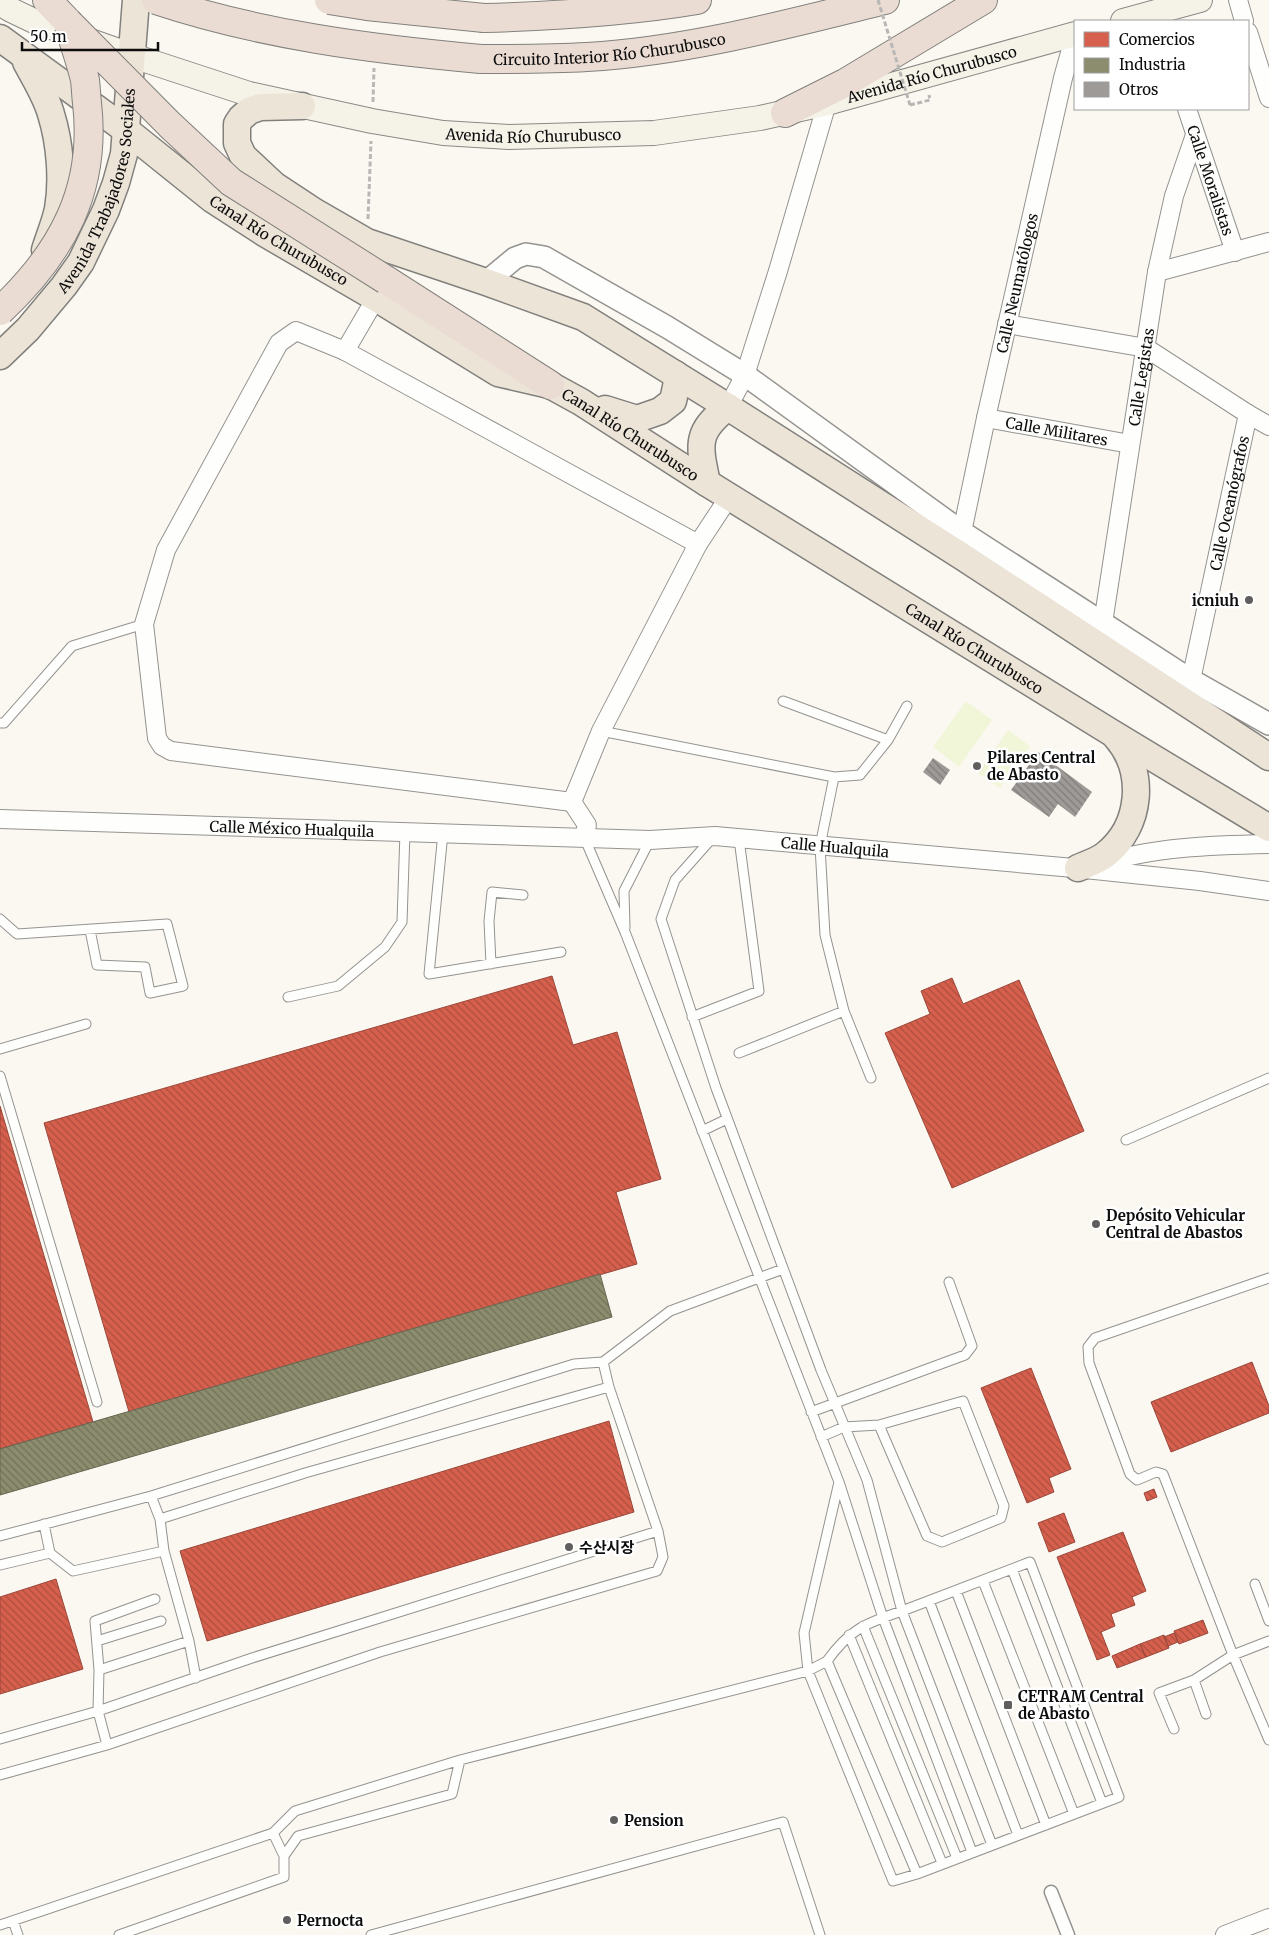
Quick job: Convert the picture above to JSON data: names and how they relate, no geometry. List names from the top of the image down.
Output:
{
  "streets": {
    "highway": ["Circuito Interior Río Churubusco"],
    "main road": ["Avenida Río Churubusco", "Avenida Trabajadores Sociales", "Canal Río Churubusco"],
    "street": [
      "Calle Moralistas",
      "Calle Neumatólogos",
      "Calle Legistas",
      "Calle Militares",
      "Calle Oceanógrafos",
      "Calle México Hualquila",
      "Calle Hualquila"
    ]
  },
  "crossings": [
    ["Avenida Río Churubusco", "Avenida Trabajadores Sociales"],
    ["Calle Moralistas", "Calle Legistas"],
    ["Avenida Trabajadores Sociales", "Canal Río Churubusco"],
    ["Calle Neumatólogos", "Calle Militares"],
    ["Calle Legistas", "Calle Militares"],
    ["Calle México Hualquila", "Calle Hualquila"]
  ],
  "places": {
    "other": [
      "icniuh",
      "Pilares Central de Abasto",
      "Depósito Vehicular Central de Abastos",
      "수산시장",
      "Pension",
      "Pernocta"
    ],
    "transit": ["CETRAM Central de Abasto"]
  },
  "legend": ["Comercios", "Industria", "Otros"],
  "scale_bar": "50 m"
}
